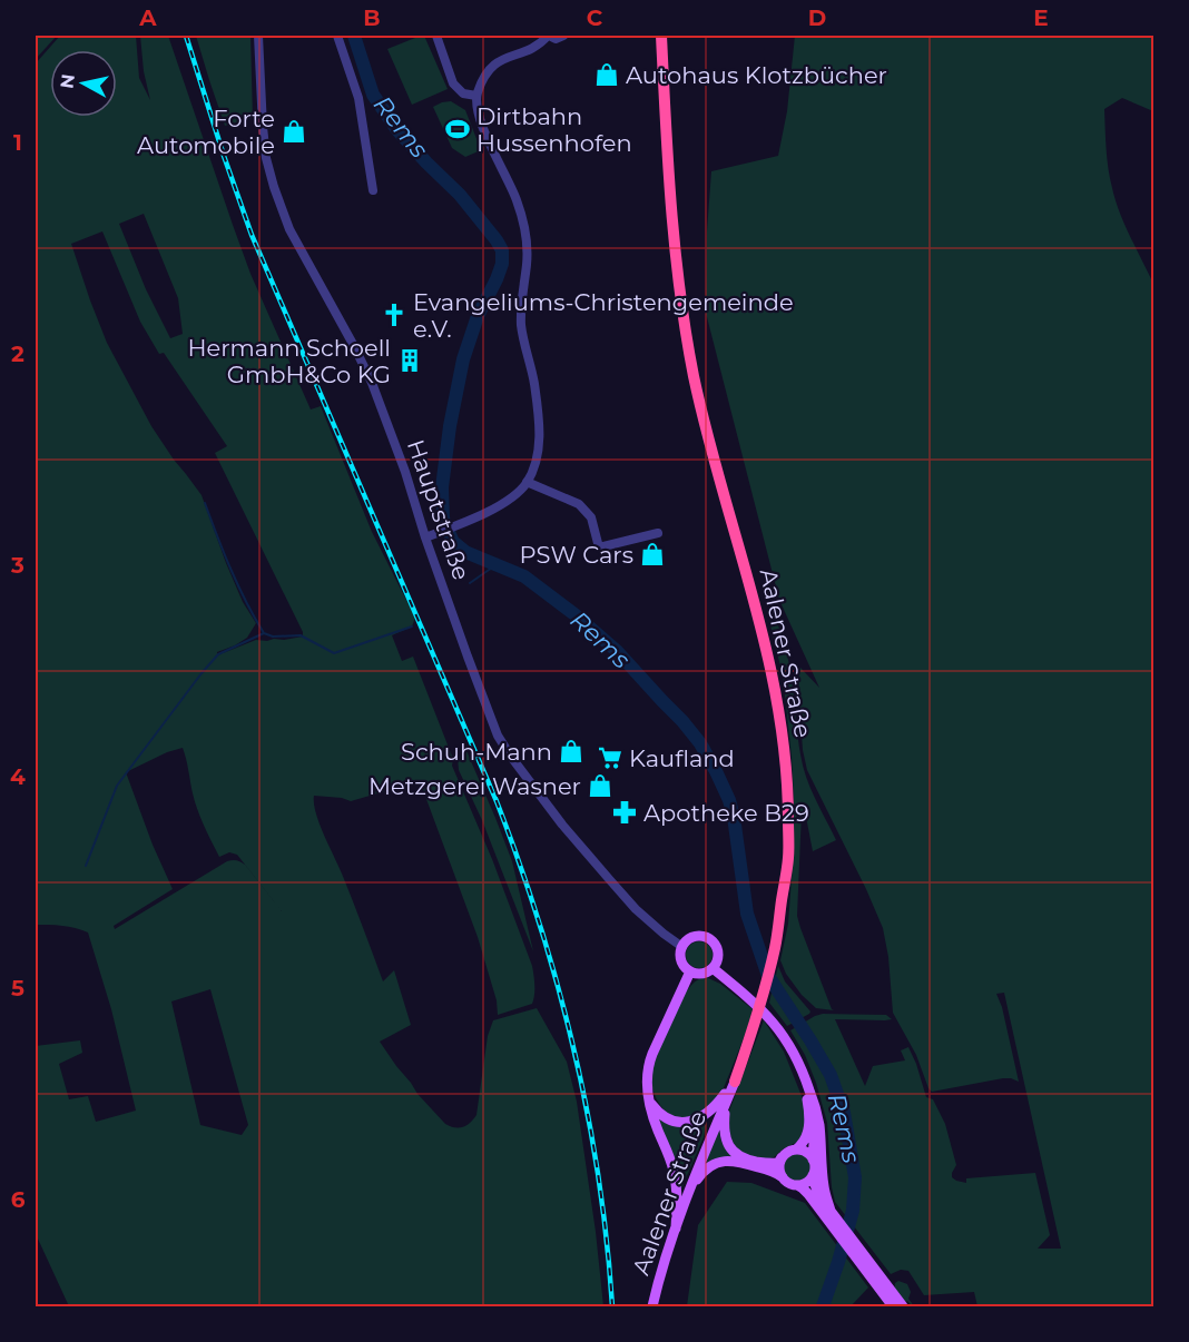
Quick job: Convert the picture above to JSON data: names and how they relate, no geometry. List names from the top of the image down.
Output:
{
  "streets": {
    "highway": ["Aalener Straße"],
    "street": ["Hauptstraße"]
  },
  "water": ["Rems"],
  "places": {
    "shop": [
      "Autohaus Klotzbücher",
      "Forte Automobile",
      "PSW Cars",
      "Schuh-Mann",
      "Metzgerei Wasner"
    ],
    "sports": ["Dirtbahn Hussenhofen"],
    "church": ["Evangeliums-Christengemeinde e.V."],
    "building": ["Hermann Schoell GmbH&Co KG"],
    "supermarket": ["Kaufland"],
    "pharmacy": ["Apotheke B29"]
  },
  "north": "left",
  "grid": {
    "columns": [
      "A",
      "B",
      "C",
      "D",
      "E"
    ],
    "rows": [
      "1",
      "2",
      "3",
      "4",
      "5",
      "6"
    ]
  }
}
